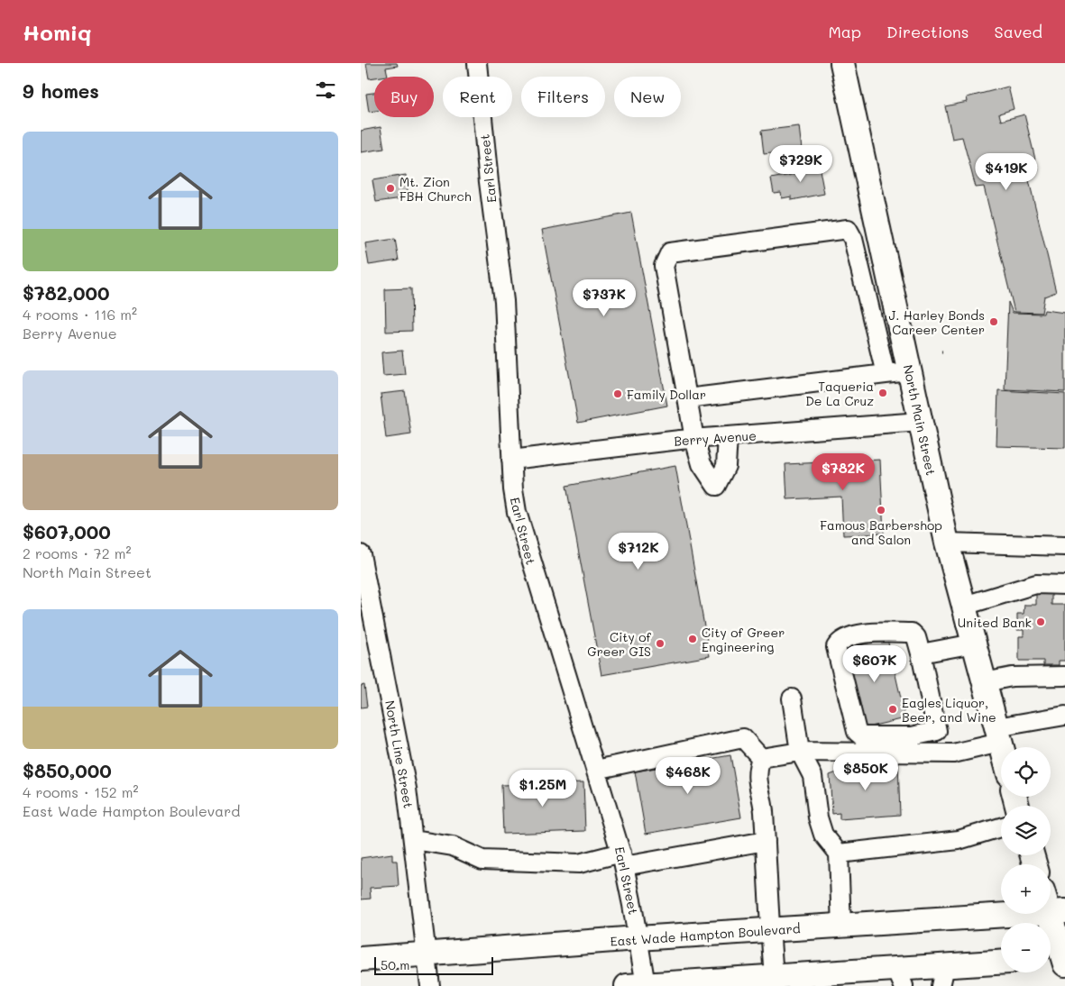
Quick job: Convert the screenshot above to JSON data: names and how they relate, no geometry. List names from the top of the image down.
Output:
{
  "streets": {
    "main road": ["North Main Street", "East Wade Hampton Boulevard"],
    "street": ["Earl Street", "Berry Avenue", "North Line Street"]
  },
  "crossings": [
    ["Earl Street", "Berry Avenue"],
    ["Earl Street", "East Wade Hampton Boulevard"],
    ["North Main Street", "Berry Avenue"],
    ["North Line Street", "East Wade Hampton Boulevard"]
  ],
  "places": [
    "Mt. Zion FBH Church",
    "J. Harley Bonds Career Center",
    "Taqueria De La Cruz",
    "Family Dollar",
    "Famous Barbershop and Salon",
    "United Bank",
    "City of Greer Engineering",
    "City of Greer GIS",
    "Eagles Liquor, Beer, and Wine"
  ],
  "scale_bar": "50 m",
  "page": {
    "header": "Homiq",
    "nav": ["Map", "Directions", "Saved"],
    "heading": "9 homes",
    "chip": [
      "Buy",
      "Rent",
      "Filters",
      "New"
    ],
    "list": [
      {
        "name": "$782,000",
        "note": "4 rooms · 116 m² · Berry Avenue"
      },
      {
        "name": "$607,000",
        "note": "2 rooms · 72 m² · North Main Street"
      },
      {
        "name": "$850,000",
        "note": "4 rooms · 152 m² · East Wade Hampton Boulevard"
      }
    ],
    "price": [
      "$729K",
      "$419K",
      "$737K",
      "$782K",
      "$712K",
      "$607K",
      "$850K",
      "$468K",
      "$1.25M"
    ],
    "map_buttons": ["+", "−"],
    "scale": "50 m"
  }
}
